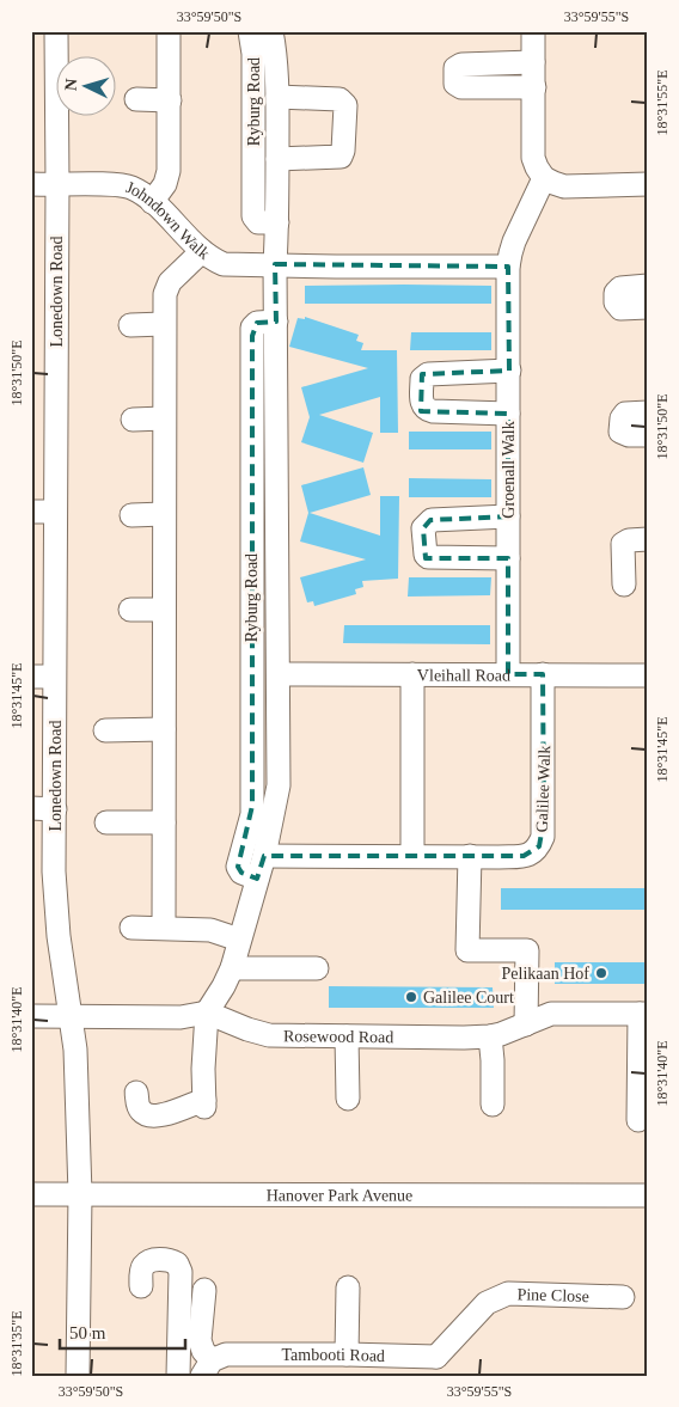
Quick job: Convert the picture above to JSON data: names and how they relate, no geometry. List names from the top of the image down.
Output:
{
  "streets": {
    "street": [
      "Ryburg Road",
      "Johndown Walk",
      "Lonedown Road",
      "Groenall Walk",
      "Vleihall Road",
      "Galilee Walk",
      "Rosewood Road",
      "Hanover Park Avenue",
      "Pine Close",
      "Tambooti Road"
    ]
  },
  "crossings": [
    ["Ryburg Road", "Johndown Walk"],
    ["Ryburg Road", "Vleihall Road"],
    ["Ryburg Road", "Galilee Walk"],
    ["Ryburg Road", "Rosewood Road"],
    ["Johndown Walk", "Lonedown Road"],
    ["Lonedown Road", "Rosewood Road"],
    ["Lonedown Road", "Hanover Park Avenue"],
    ["Groenall Walk", "Vleihall Road"],
    ["Vleihall Road", "Galilee Walk"],
    ["Pine Close", "Tambooti Road"]
  ],
  "places": ["Pelikaan Hof", "Galilee Court"],
  "scale_bar": "50 m",
  "north": "left",
  "coordinates": [
    "33°59'50\"S",
    "33°59'55\"S",
    "18°31'55\"E",
    "18°31'50\"E",
    "18°31'45\"E",
    "18°31'40\"E",
    "18°31'35\"E"
  ]
}
